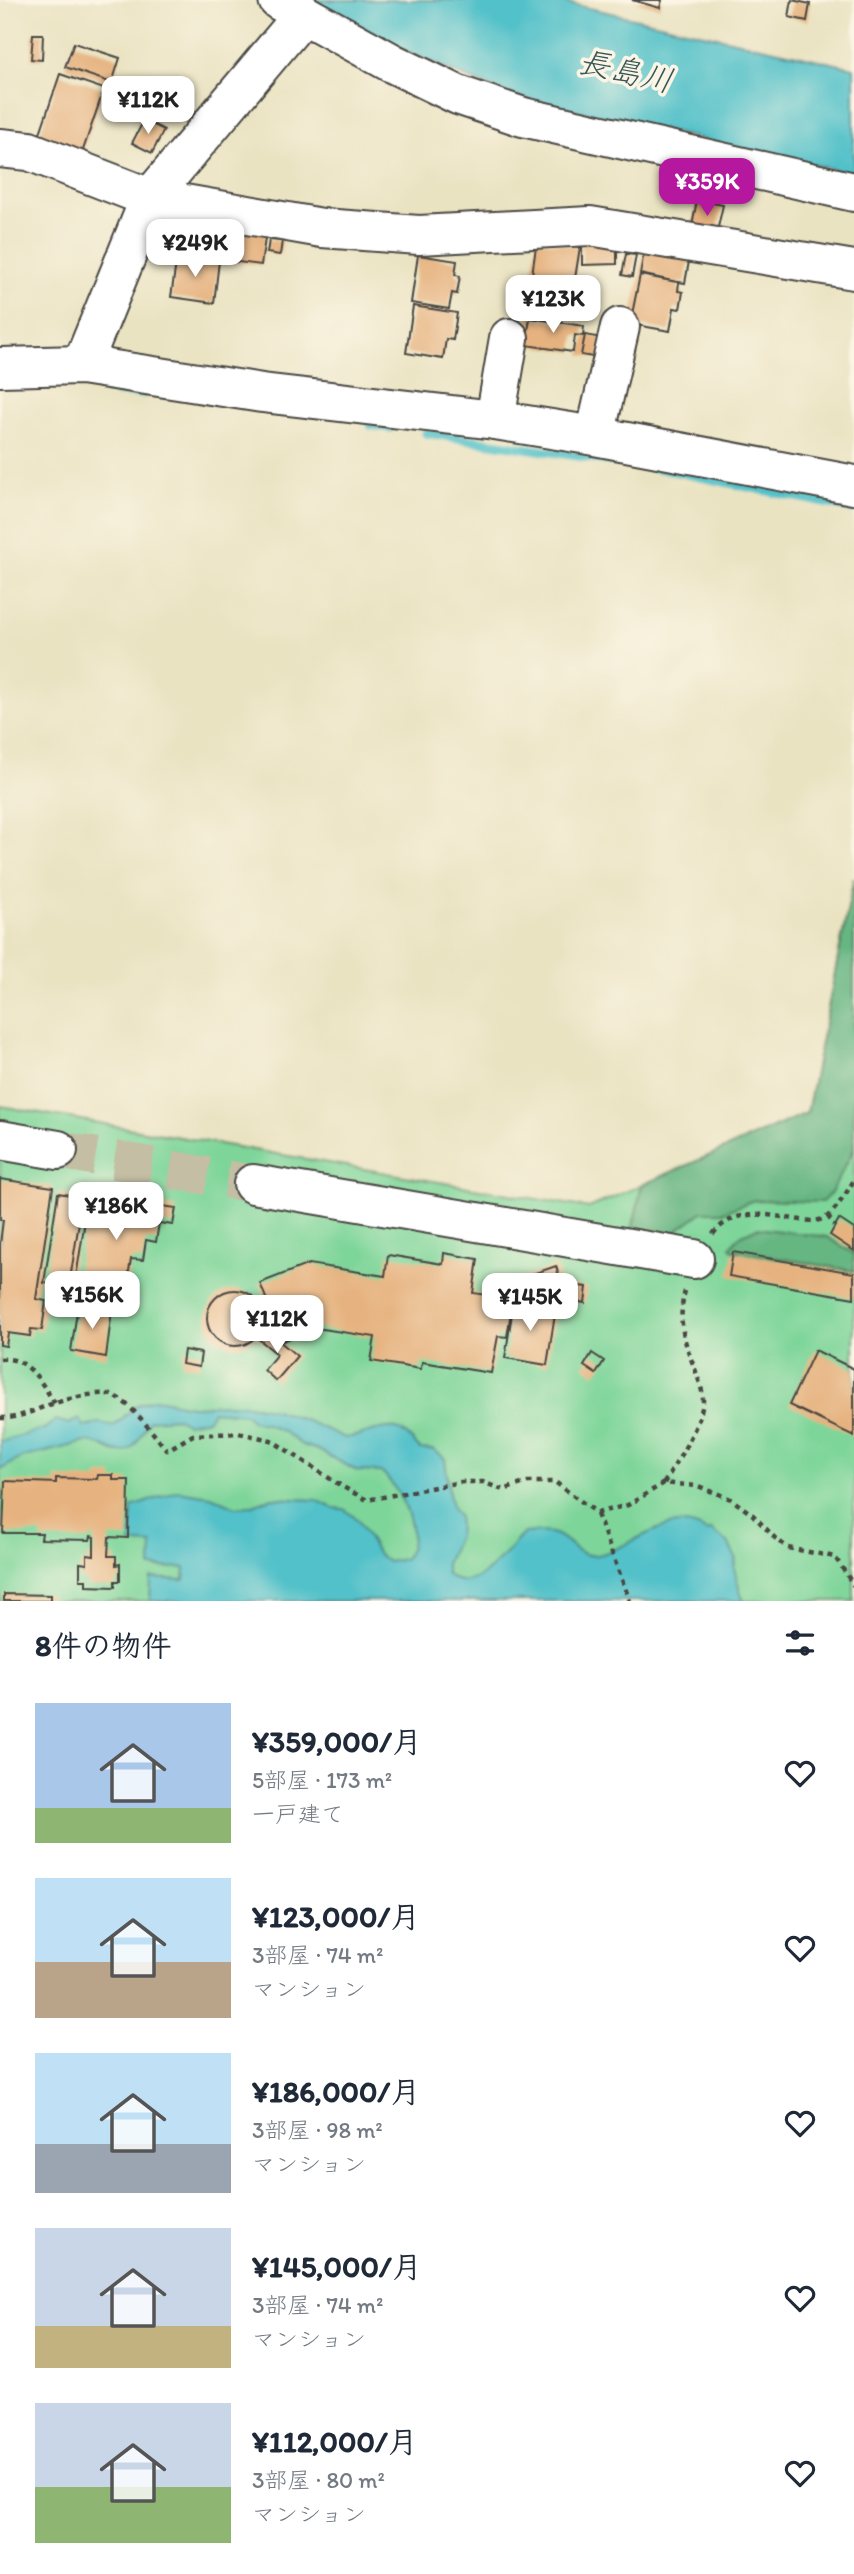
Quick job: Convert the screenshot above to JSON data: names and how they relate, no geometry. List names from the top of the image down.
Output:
{
  "water": ["長島川"],
  "page": {
    "price": [
      "¥112K",
      "¥359K",
      "¥249K",
      "¥123K",
      "¥186K",
      "¥156K",
      "¥145K",
      "¥112K"
    ],
    "heading": "8件の物件",
    "list": [
      {
        "name": "¥359,000/月",
        "note": "5部屋 · 173 m² · 一戸建て"
      },
      {
        "name": "¥123,000/月",
        "note": "3部屋 · 74 m² · マンション"
      },
      {
        "name": "¥186,000/月",
        "note": "3部屋 · 98 m² · マンション"
      },
      {
        "name": "¥145,000/月",
        "note": "3部屋 · 74 m² · マンション"
      },
      {
        "name": "¥112,000/月",
        "note": "3部屋 · 80 m² · マンション"
      }
    ]
  }
}
